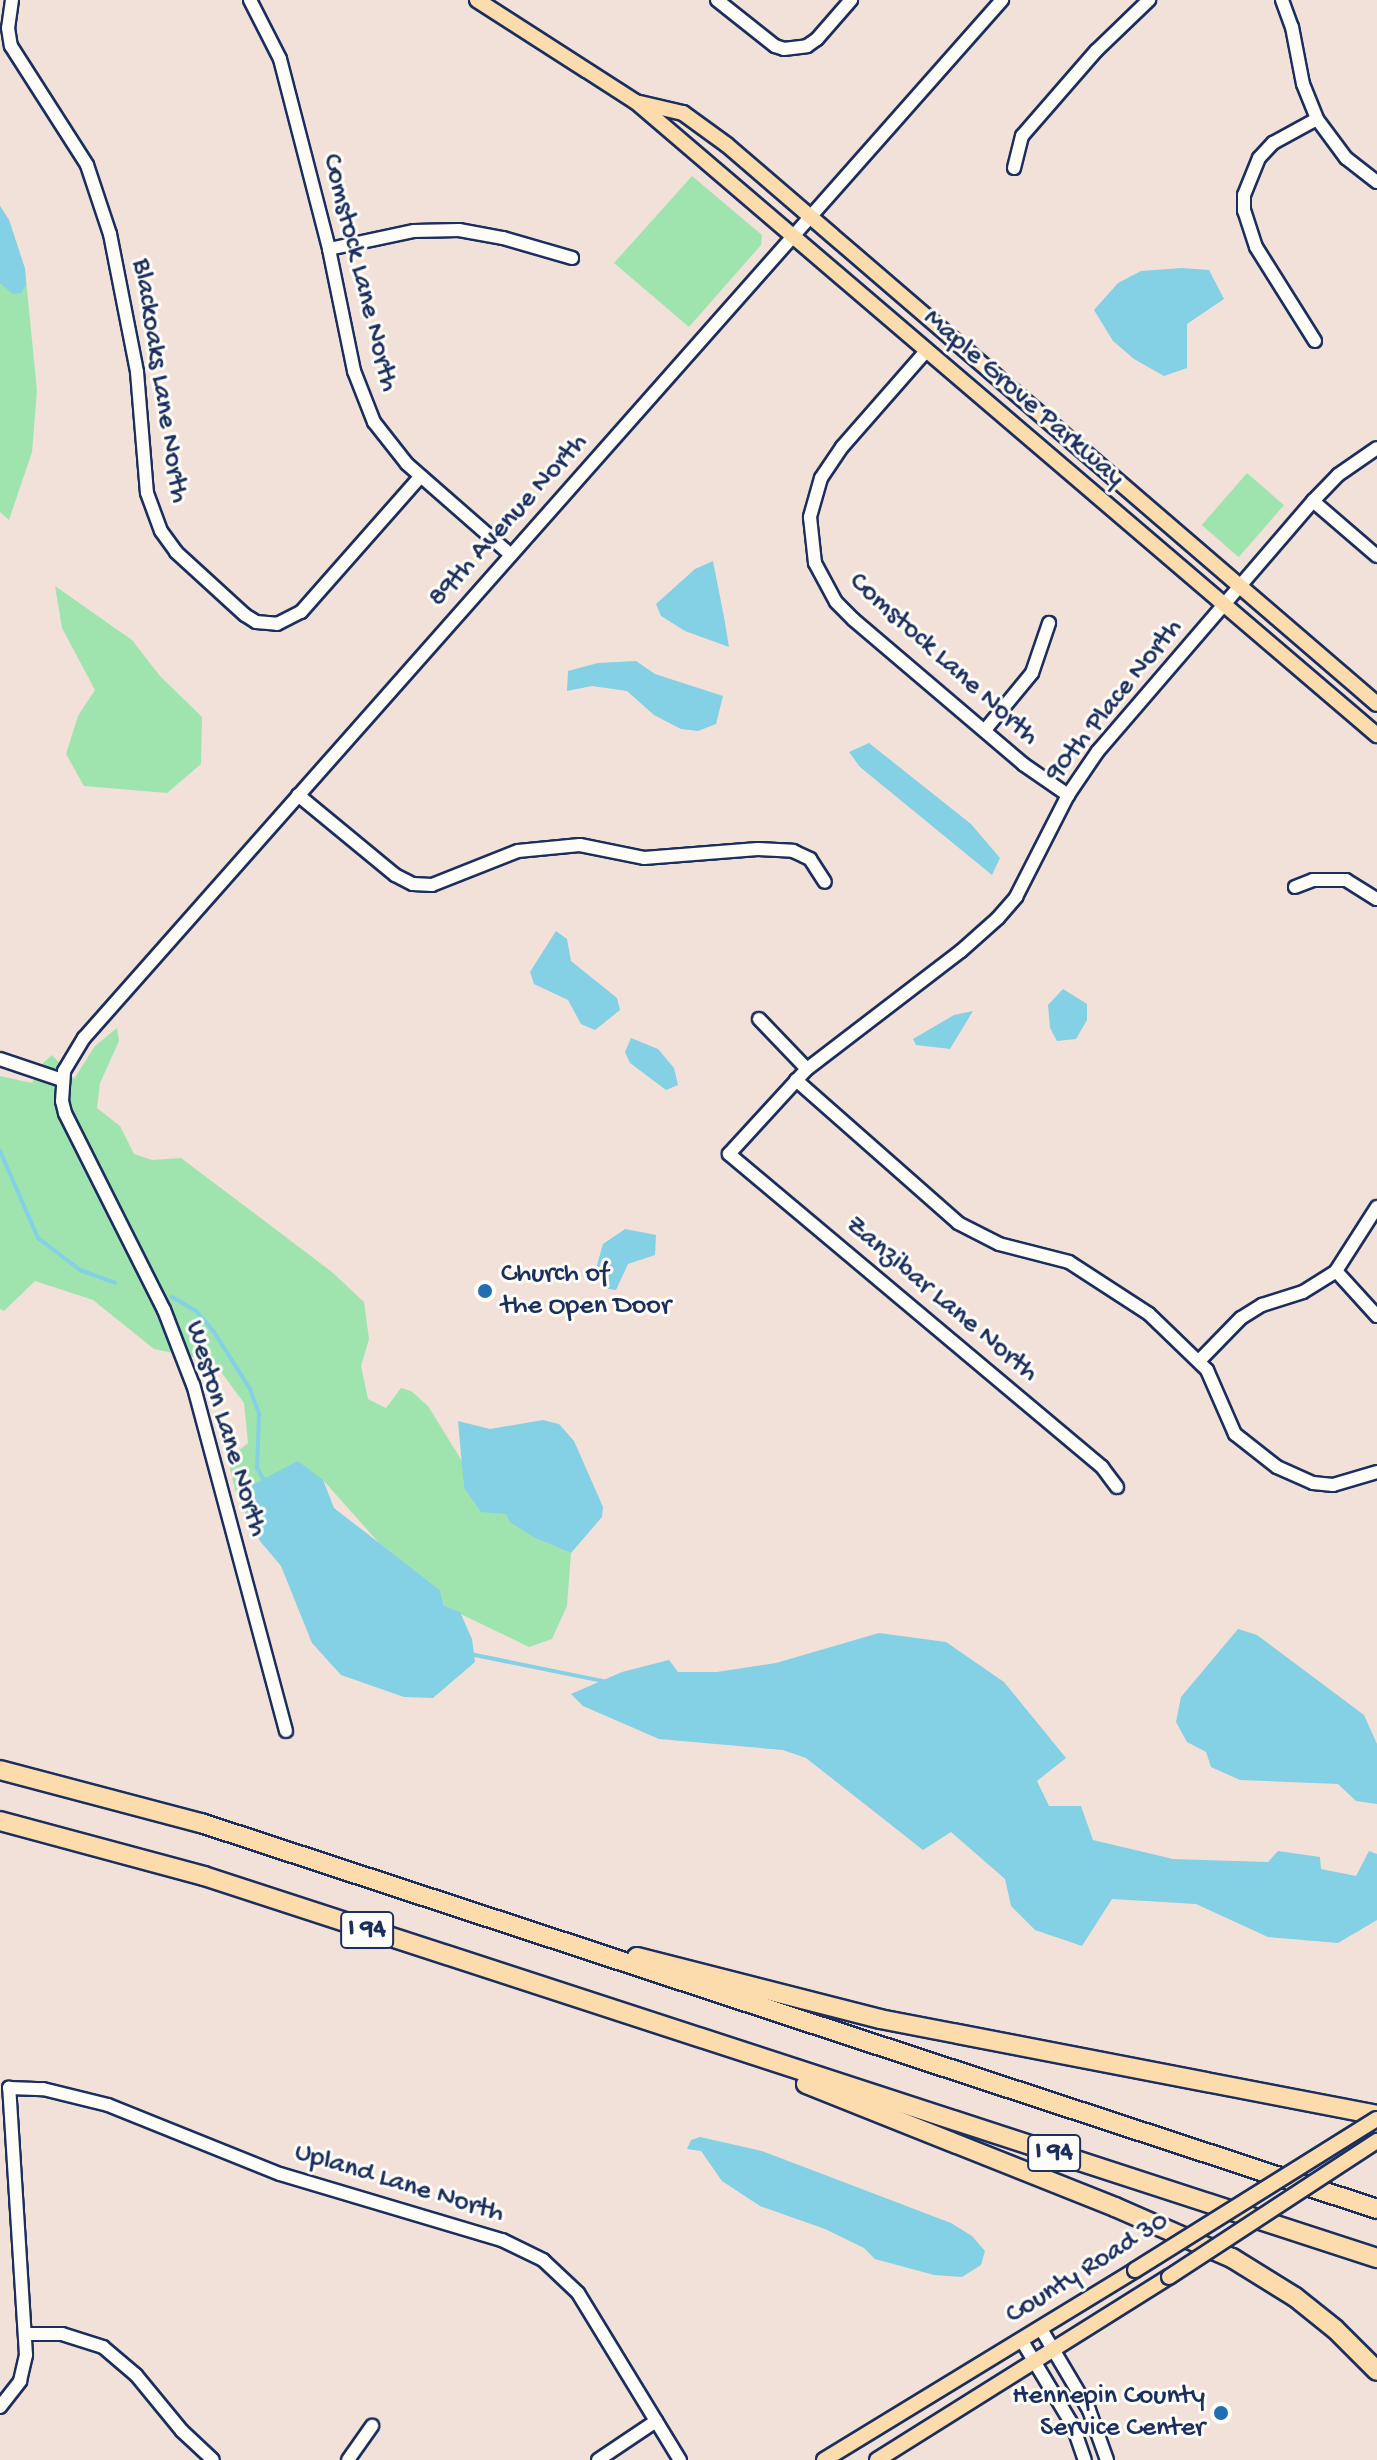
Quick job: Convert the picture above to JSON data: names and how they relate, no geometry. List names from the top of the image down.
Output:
{
  "streets": {
    "highway": ["I 94"],
    "main road": ["Maple Grove Parkway", "County Road 30"],
    "street": [
      "Comstock Lane North",
      "Blackoaks Lane North",
      "89th Avenue North",
      "90th Place North",
      "Zanzibar Lane North",
      "Weston Lane North",
      "Upland Lane North"
    ]
  },
  "crossings": [
    ["Comstock Lane North", "Blackoaks Lane North"],
    ["Comstock Lane North", "Maple Grove Parkway"],
    ["Comstock Lane North", "89th Avenue North"],
    ["Comstock Lane North", "90th Place North"],
    ["Maple Grove Parkway", "89th Avenue North"],
    ["Maple Grove Parkway", "90th Place North"],
    ["89th Avenue North", "Weston Lane North"],
    ["90th Place North", "Zanzibar Lane North"]
  ],
  "places": ["Church of the Open Door", "Hennepin County Service Center"]
}
